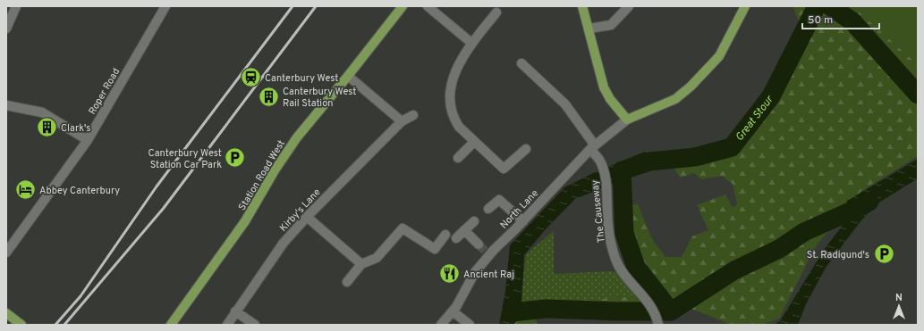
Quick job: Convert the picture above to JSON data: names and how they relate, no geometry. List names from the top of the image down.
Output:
{
  "streets": {
    "main road": ["Station Road West"],
    "street": [
      "Roper Road",
      "North Lane",
      "Kirby's Lane",
      "The Causeway"
    ]
  },
  "crossings": [
    ["North Lane", "The Causeway"]
  ],
  "water": ["Great Stour"],
  "places": {
    "station": ["Canterbury West"],
    "building": ["Canterbury West Rail Station", "Clark's"],
    "parking": ["Canterbury West Station Car Park", "St. Radigund's"],
    "hotel": ["Abbey Canterbury"],
    "restaurant": ["Ancient Raj"]
  },
  "scale_bar": "50 m",
  "north": "top"
}
